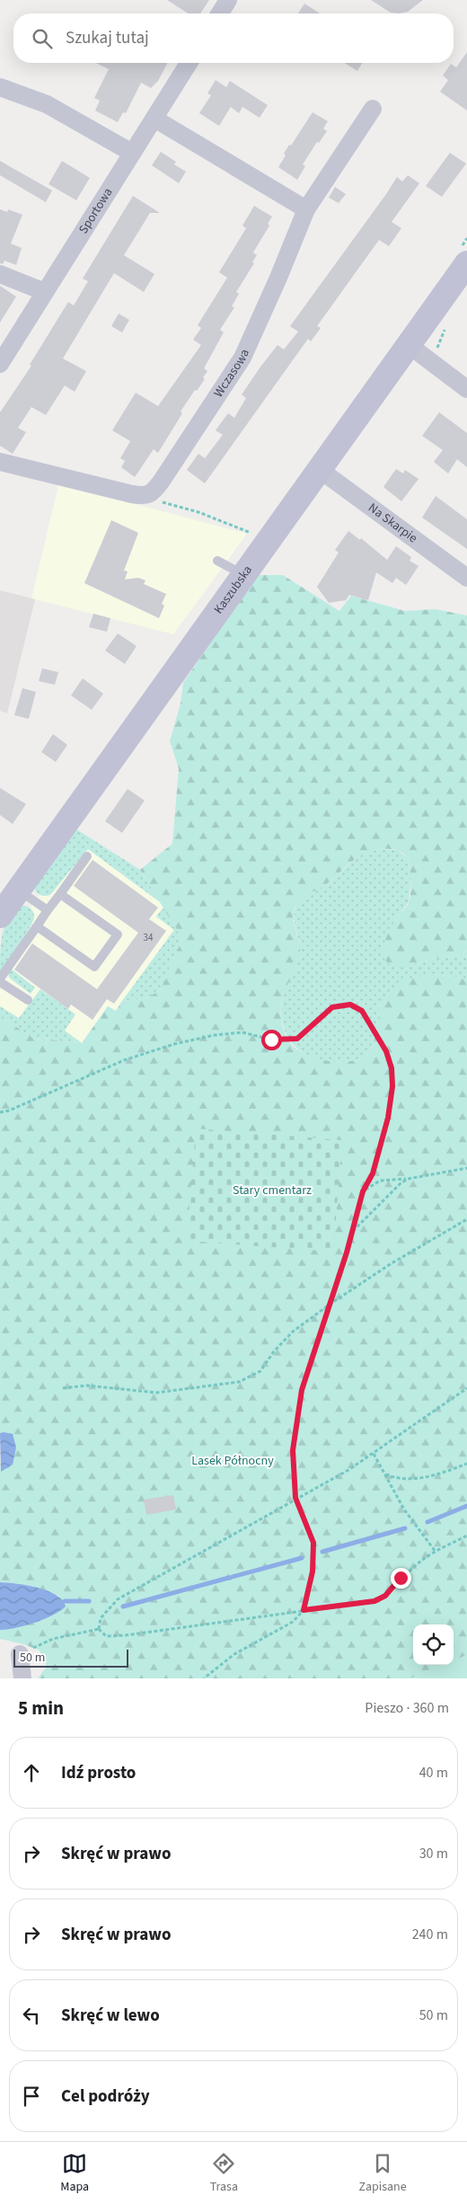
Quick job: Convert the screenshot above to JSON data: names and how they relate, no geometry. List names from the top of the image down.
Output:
{
  "streets": {
    "main road": ["Kaszubska"],
    "street": ["Sportowa", "Wczasowa", "Na Skarpie"]
  },
  "crossings": [
    ["Na Skarpie", "Kaszubska"]
  ],
  "parks": ["Stary cmentarz", "Lasek Północny"],
  "house_numbers": ["34"],
  "scale_bar": "50 m",
  "page": {
    "search": "Szukaj tutaj",
    "scale": "50 m",
    "heading": ["5 min", "Pieszo · 360 m"],
    "list": [
      ["Idź prosto", "40 m"],
      ["Skręć w prawo", "30 m"],
      ["Skręć w prawo", "240 m"],
      ["Skręć w lewo", "50 m"],
      "Cel podróży"
    ],
    "nav": ["Mapa", "Trasa", "Zapisane"]
  }
}
